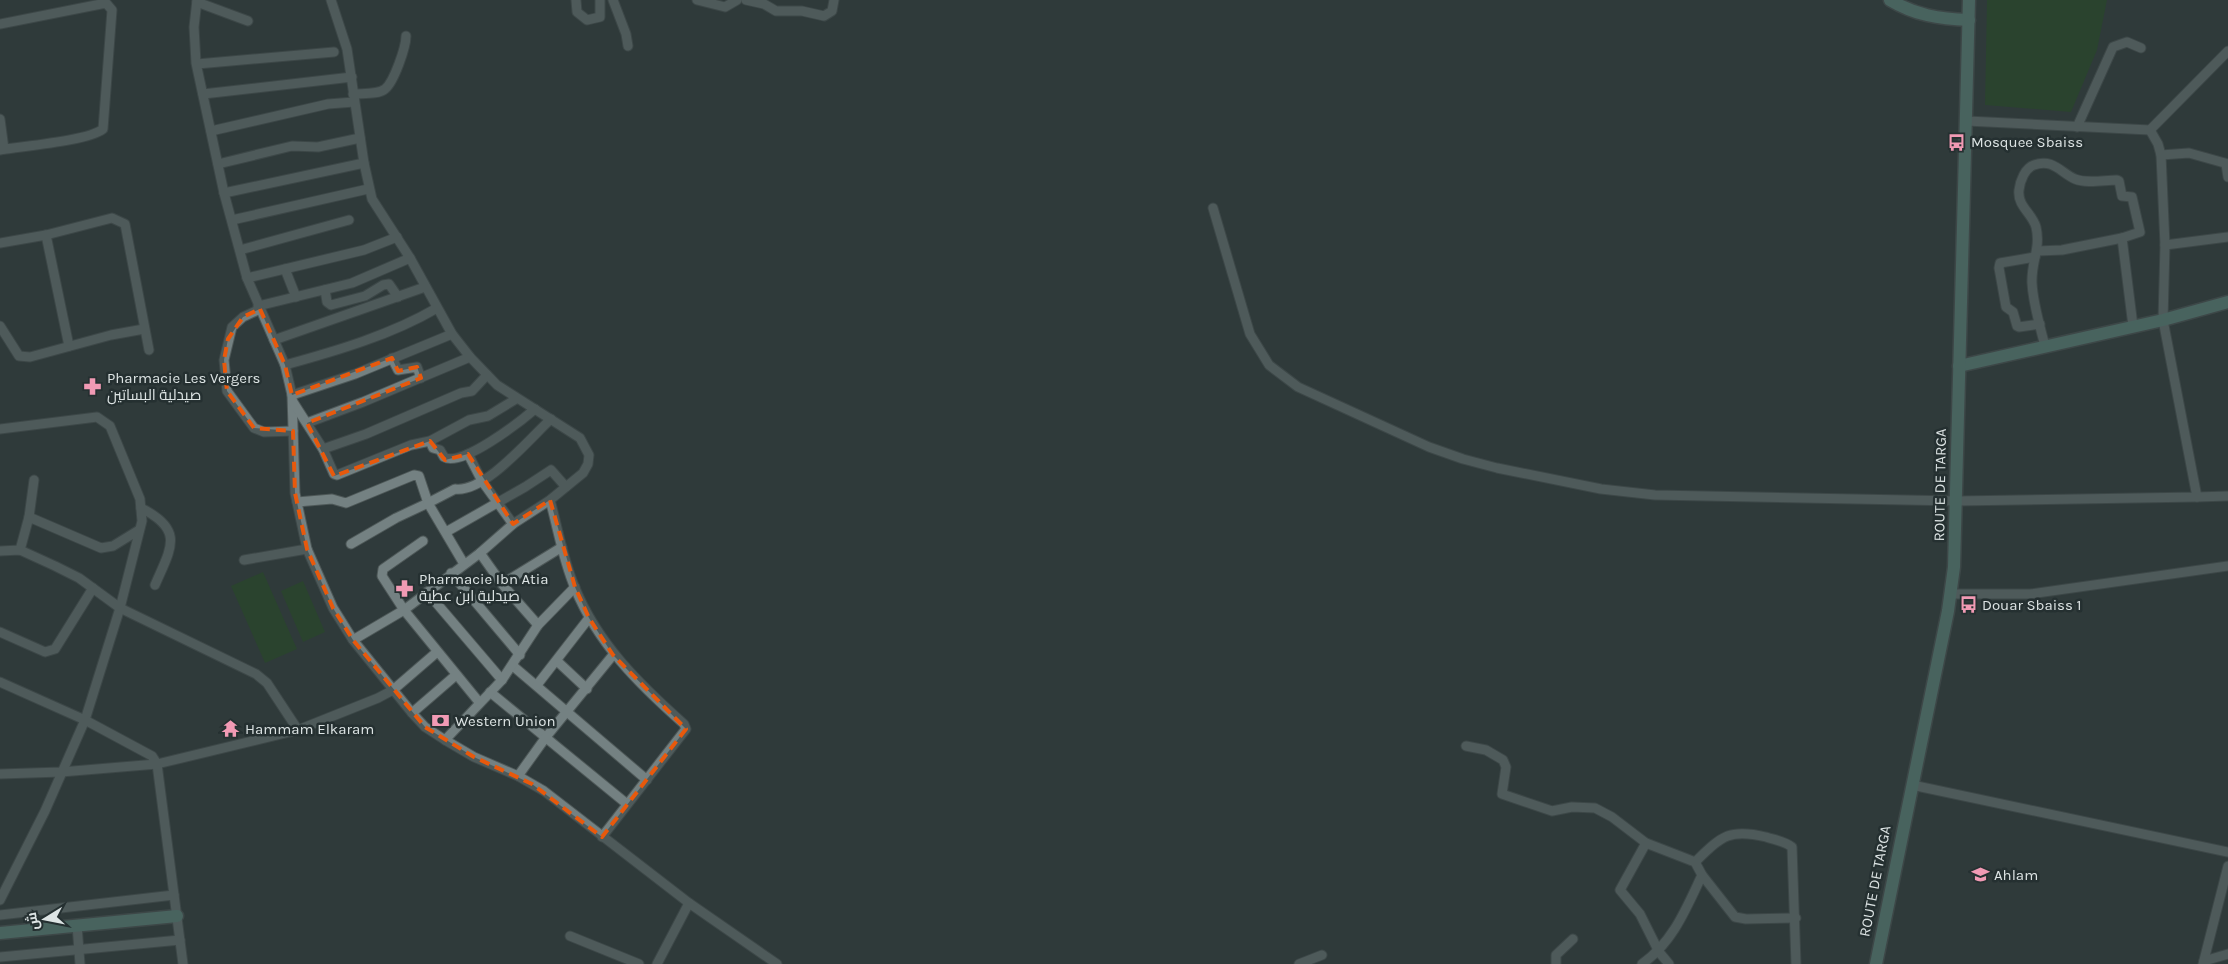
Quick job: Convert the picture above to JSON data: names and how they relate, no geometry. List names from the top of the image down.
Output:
{
  "streets": {
    "main road": ["ROUTE DE TARGA"]
  },
  "places": {
    "bus stop": ["Mosquee Sbaiss", "Douar Sbaiss 1"],
    "pharmacy": ["Pharmacie Les Vergers صيدلية البساتين", "Pharmacie Ibn Atia صيدلية ابن عطية"],
    "bank": ["Western Union"],
    "temple": ["Hammam Elkaram"],
    "school or university": ["Ahlam"]
  },
  "north": "left"
}
